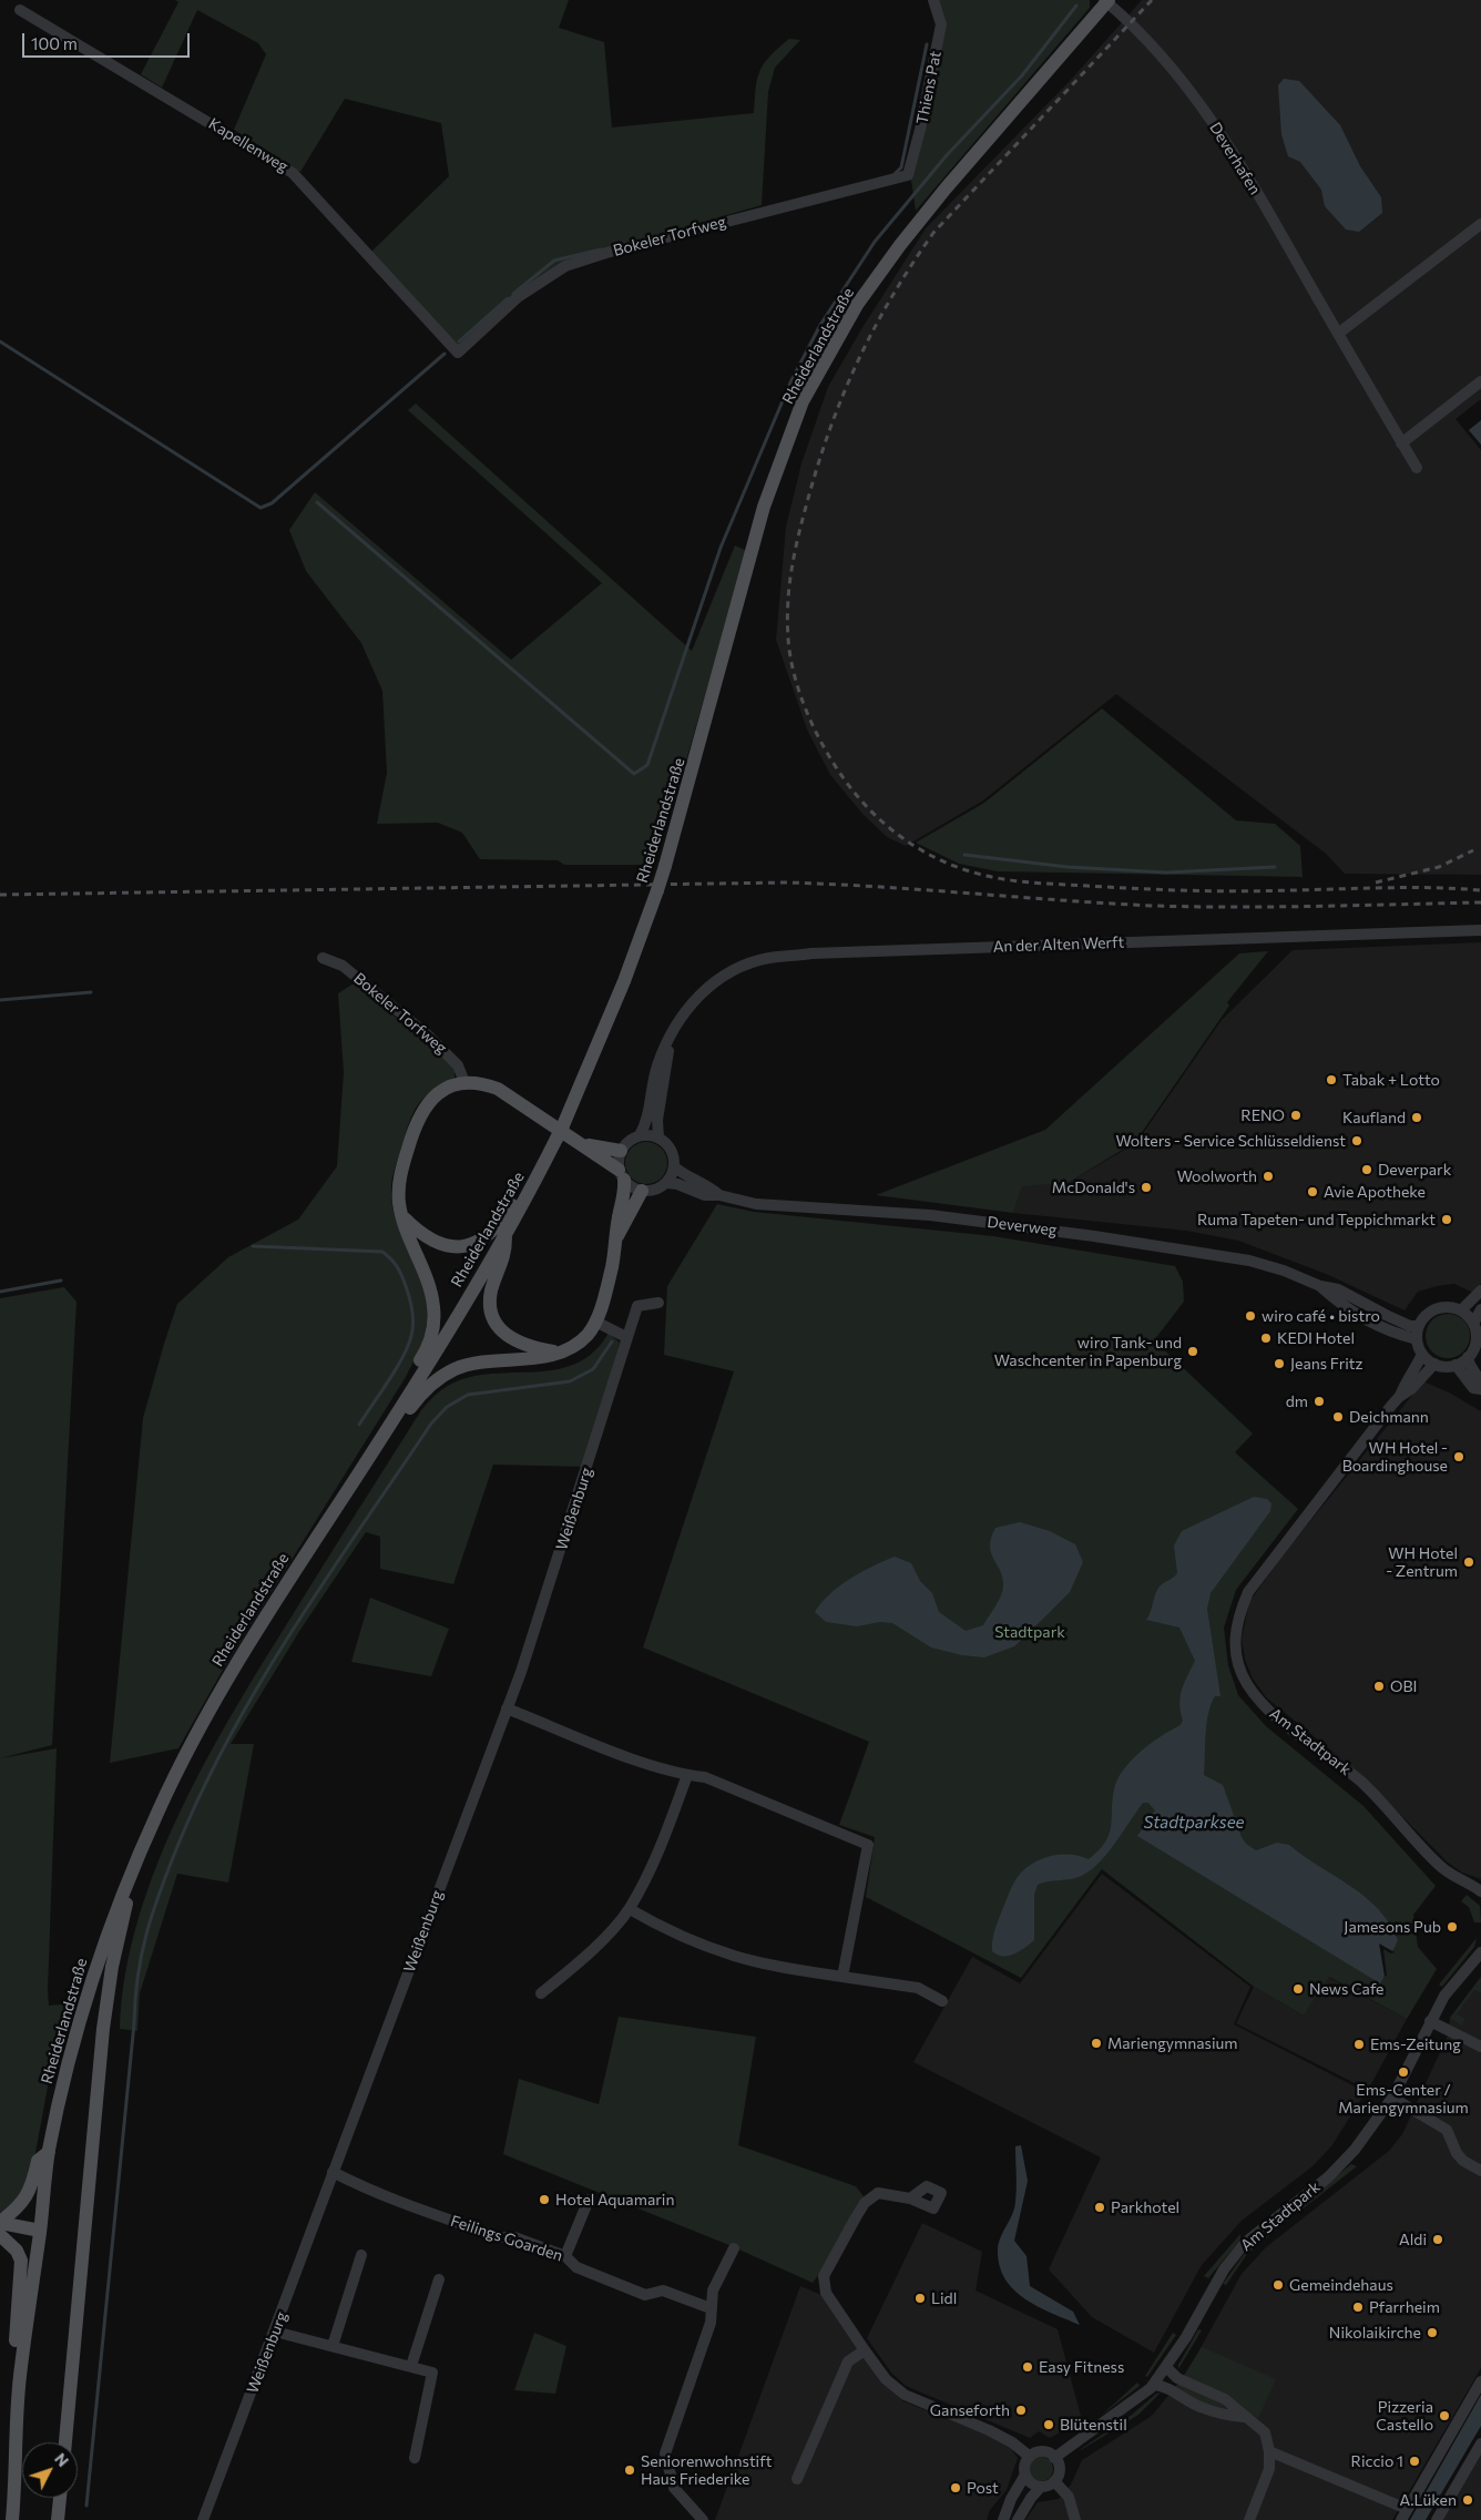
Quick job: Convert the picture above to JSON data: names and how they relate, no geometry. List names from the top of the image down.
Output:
{
  "streets": {
    "main road": ["Rheiderlandstraße"],
    "street": [
      "Thiens Pat",
      "Kapellenweg",
      "Deverhafen",
      "Bokeler Torfweg",
      "An der Alten Werft",
      "Deverweg",
      "Weißenburg",
      "Am Stadtpark",
      "Feilings Goarden"
    ]
  },
  "crossings": [
    ["Thiens Pat", "Bokeler Torfweg"],
    ["Kapellenweg", "Bokeler Torfweg"],
    ["Deverhafen", "Rheiderlandstraße"],
    ["An der Alten Werft", "Deverweg"],
    ["Deverweg", "Am Stadtpark"],
    ["Weißenburg", "Feilings Goarden"]
  ],
  "water": ["Stadtparksee"],
  "parks": ["Stadtpark"],
  "places": [
    "Tabak + Lotto",
    "RENO",
    "Kaufland",
    "Wolters - Service Schlüsseldienst",
    "Deverpark",
    "Woolworth",
    "McDonald's",
    "Avie Apotheke",
    "Ruma Tapeten- und Teppichmarkt",
    "wiro café • bistro",
    "KEDI Hotel",
    "wiro Tank- und Waschcenter in Papenburg",
    "Jeans Fritz",
    "dm",
    "Deichmann",
    "WH Hotel - Boardinghouse",
    "WH Hotel - Zentrum",
    "OBI",
    "Jamesons Pub",
    "News Cafe",
    "Mariengymnasium",
    "Ems-Zeitung",
    "Ems-Center / Mariengymnasium",
    "Hotel Aquamarin",
    "Parkhotel",
    "Aldi",
    "Gemeindehaus",
    "Lidl",
    "Pfarrheim",
    "Nikolaikirche",
    "Easy Fitness",
    "Ganseforth",
    "Pizzeria Castello",
    "Blütenstil",
    "Riccio 1",
    "Seniorenwohnstift Haus Friederike",
    "Post",
    "A.Lüken"
  ],
  "scale_bar": "100 m",
  "north": "top right"
}
